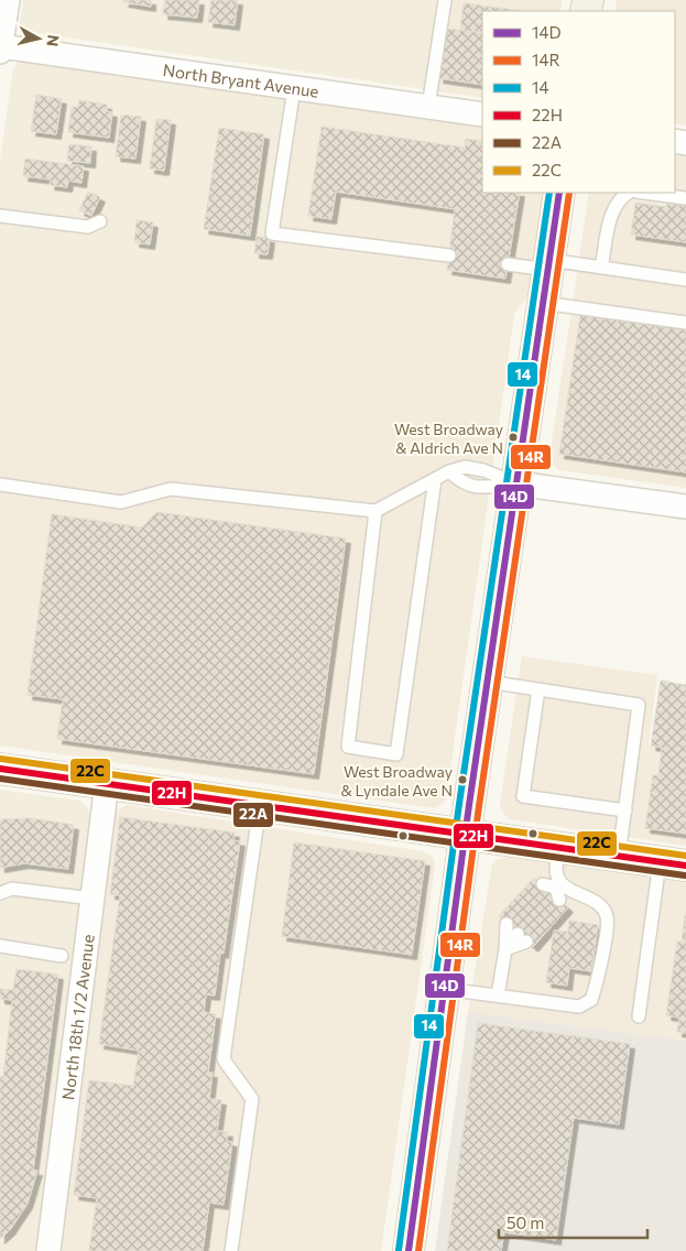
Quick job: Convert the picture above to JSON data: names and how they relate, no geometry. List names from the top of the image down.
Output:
{
  "streets": {
    "street": ["North Bryant Avenue", "North 18th 1/2 Avenue"]
  },
  "places": ["West Broadway & Aldrich Ave N", "West Broadway & Lyndale Ave N"],
  "lines": [
    "transit line 14D",
    "transit line 14R",
    "transit line 14",
    "transit line 22C",
    "transit line 22H",
    "transit line 22A"
  ],
  "legend": [
    "14D",
    "14R",
    "14",
    "22H",
    "22A",
    "22C"
  ],
  "scale_bar": "50 m",
  "north": "right"
}
